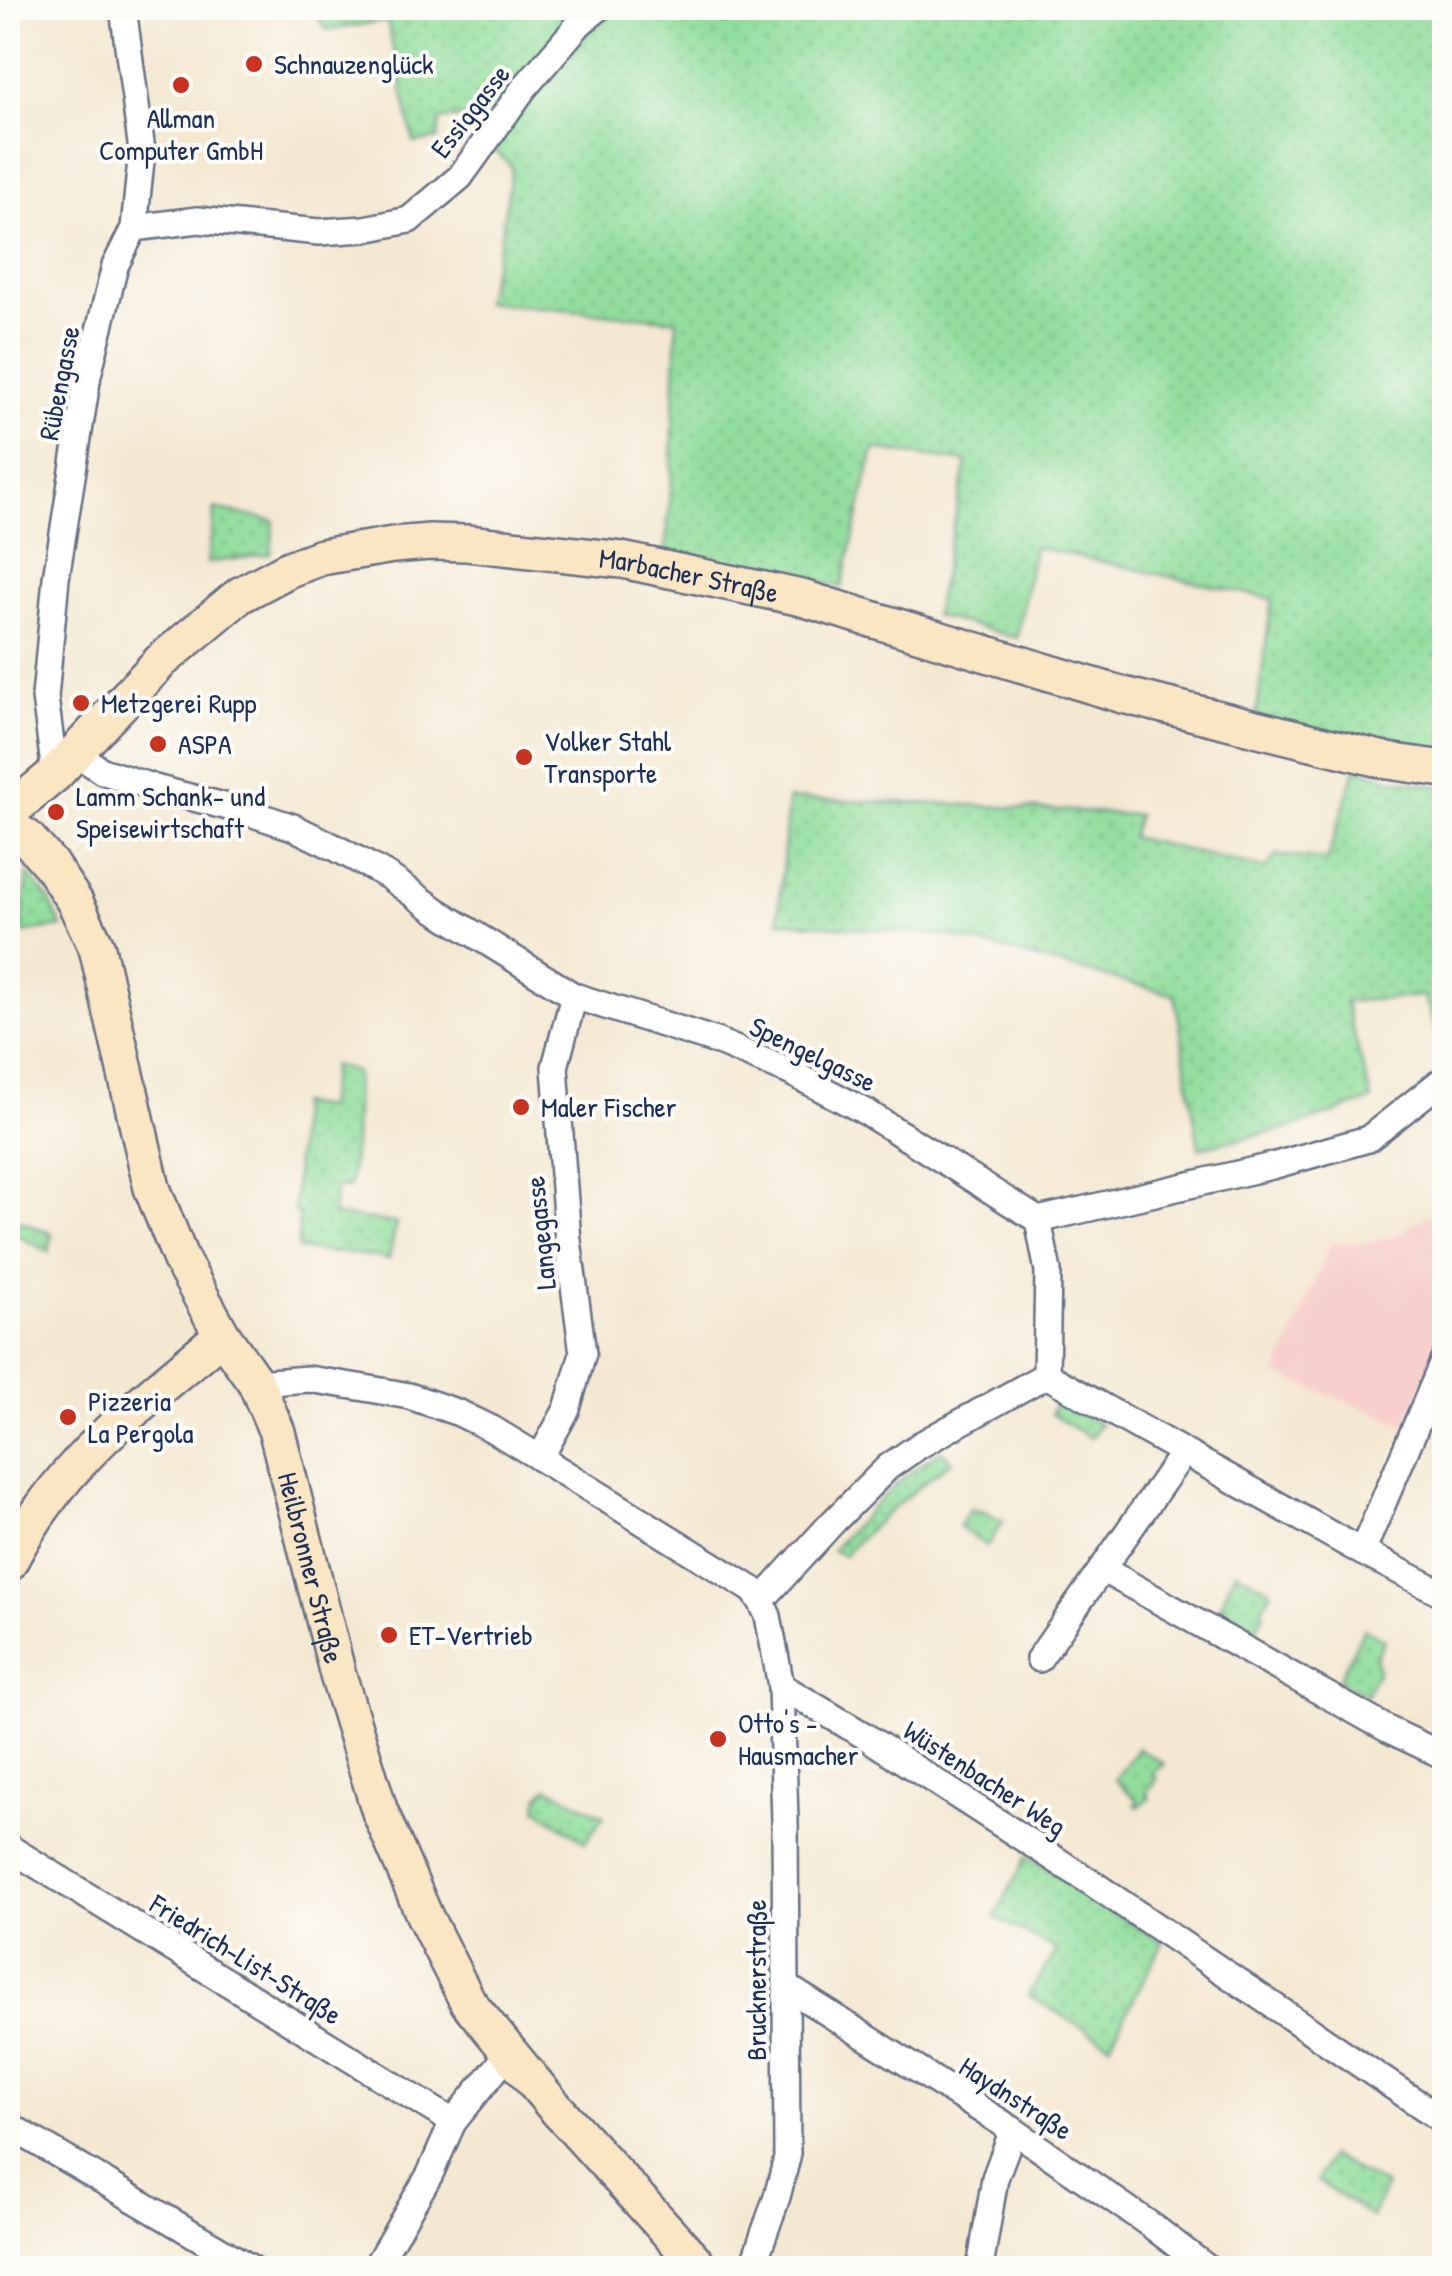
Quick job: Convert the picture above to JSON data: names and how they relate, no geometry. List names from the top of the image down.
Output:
{
  "streets": {
    "street": [
      "Essiggasse",
      "Rübengasse",
      "Marbacher Straße",
      "Spengelgasse",
      "Langegasse",
      "Heilbronner Straße",
      "Wüstenbacher Weg",
      "Friedrich-List-Straße",
      "Brucknerstraße",
      "Haydnstraße"
    ]
  },
  "crossings": [
    ["Essiggasse", "Rübengasse"],
    ["Rübengasse", "Marbacher Straße"],
    ["Rübengasse", "Spengelgasse"],
    ["Marbacher Straße", "Spengelgasse"],
    ["Spengelgasse", "Langegasse"],
    ["Wüstenbacher Weg", "Brucknerstraße"],
    ["Brucknerstraße", "Haydnstraße"]
  ],
  "places": [
    "Schnauzenglück",
    "Allman Computer GmbH",
    "Metzgerei Rupp",
    "ASPA",
    "Volker Stahl Transporte",
    "Lamm Schank- und Speisewirtschaft",
    "Maler Fischer",
    "Pizzeria La Pergola",
    "ET-Vertrieb",
    "Otto's - Hausmacher"
  ]
}
